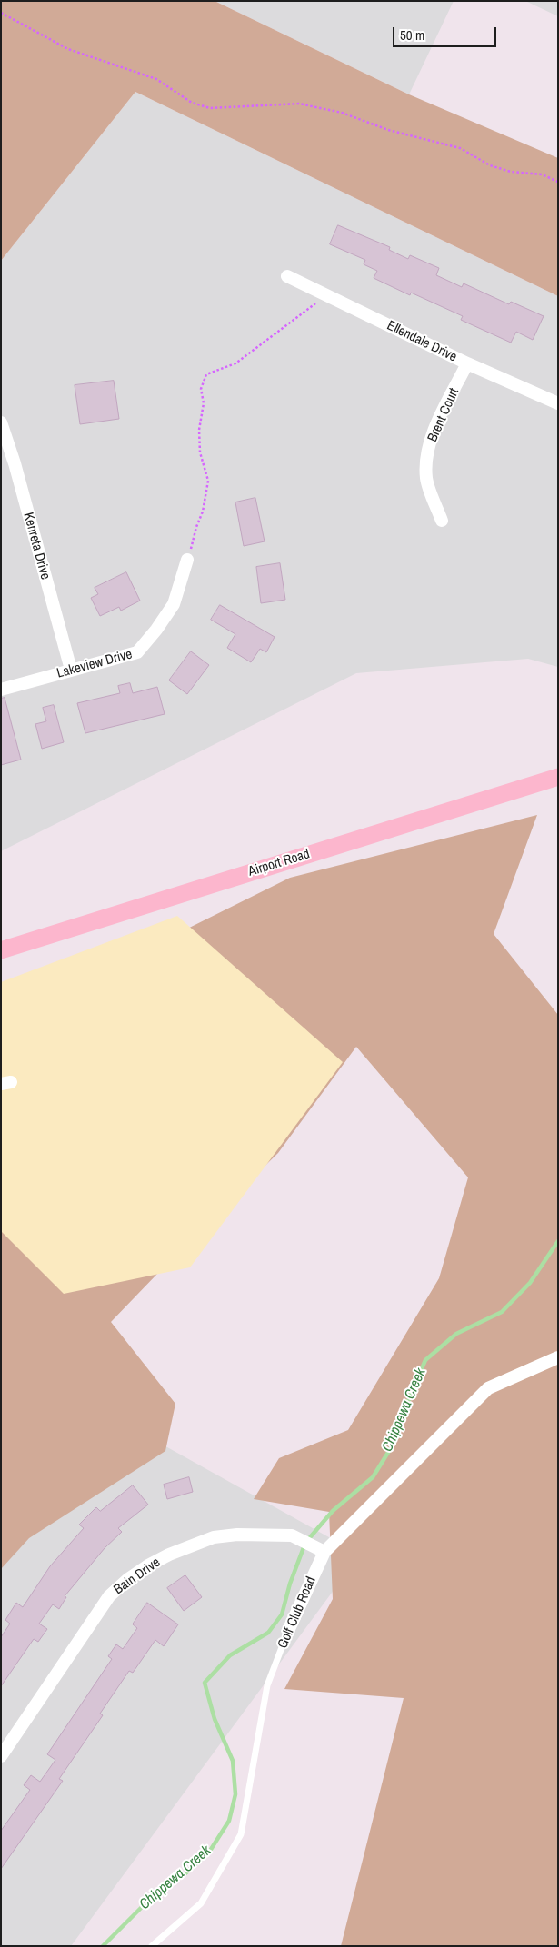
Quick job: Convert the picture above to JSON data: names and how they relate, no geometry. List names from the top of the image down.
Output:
{
  "streets": {
    "main road": ["Airport Road"],
    "street": [
      "Ellendale Drive",
      "Brent Court",
      "Kenreta Drive",
      "Lakeview Drive",
      "Bain Drive",
      "Golf Club Road"
    ]
  },
  "crossings": [
    ["Ellendale Drive", "Brent Court"],
    ["Kenreta Drive", "Lakeview Drive"],
    ["Bain Drive", "Golf Club Road"]
  ],
  "water": ["Chippewa Creek"],
  "scale_bar": "50 m"
}
